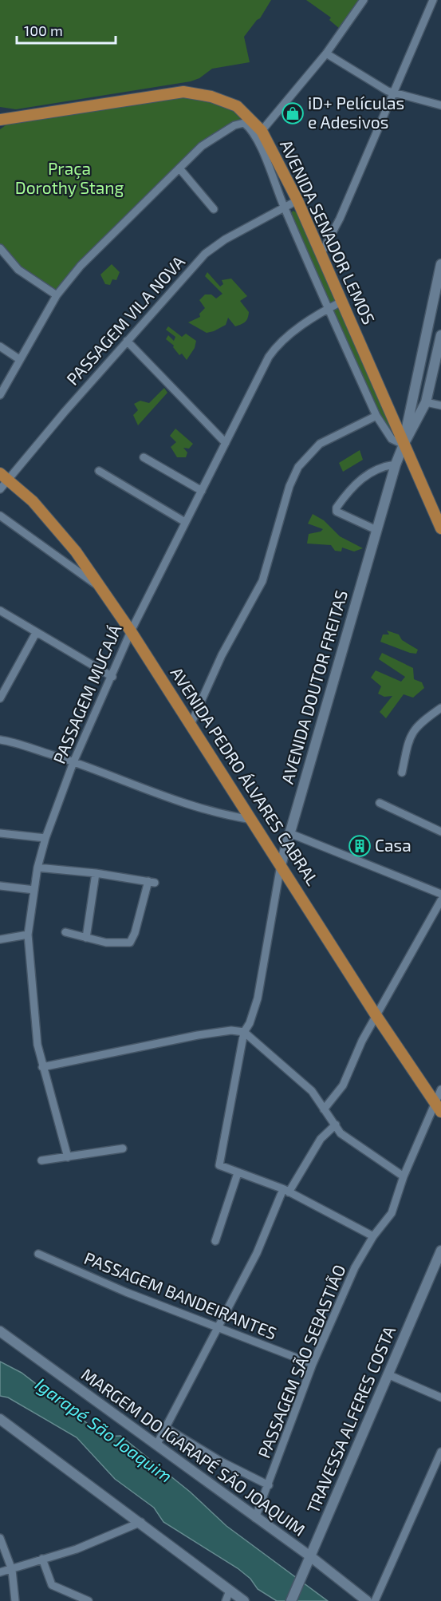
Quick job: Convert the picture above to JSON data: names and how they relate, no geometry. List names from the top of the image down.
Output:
{
  "streets": {
    "main road": ["AVENIDA SENADOR LEMOS", "AVENIDA PEDRO ÁLVARES CABRAL"],
    "street": [
      "PASSAGEM VILA NOVA",
      "AVENIDA DOUTOR FREITAS",
      "PASSAGEM MUCAJÁ",
      "PASSAGEM BANDEIRANTES",
      "PASSAGEM SÃO SEBASTIÃO",
      "TRAVESSA ALFERES COSTA",
      "MARGEM DO IGARAPÉ SÃO JOAQUIM"
    ]
  },
  "crossings": [
    ["AVENIDA SENADOR LEMOS", "PASSAGEM VILA NOVA"],
    ["AVENIDA SENADOR LEMOS", "AVENIDA DOUTOR FREITAS"],
    ["AVENIDA SENADOR LEMOS", "PASSAGEM MUCAJÁ"],
    ["PASSAGEM VILA NOVA", "AVENIDA PEDRO ÁLVARES CABRAL"],
    ["AVENIDA DOUTOR FREITAS", "AVENIDA PEDRO ÁLVARES CABRAL"],
    ["PASSAGEM MUCAJÁ", "AVENIDA PEDRO ÁLVARES CABRAL"],
    ["AVENIDA PEDRO ÁLVARES CABRAL", "PASSAGEM SÃO SEBASTIÃO"],
    ["PASSAGEM BANDEIRANTES", "PASSAGEM SÃO SEBASTIÃO"],
    ["PASSAGEM SÃO SEBASTIÃO", "MARGEM DO IGARAPÉ SÃO JOAQUIM"],
    ["TRAVESSA ALFERES COSTA", "MARGEM DO IGARAPÉ SÃO JOAQUIM"]
  ],
  "water": ["Igarapé São Joaquim"],
  "parks": ["Praça Dorothy Stang"],
  "places": {
    "shop": ["iD+ Películas e Adesivos"],
    "building": ["Casa"]
  },
  "scale_bar": "100 m"
}
